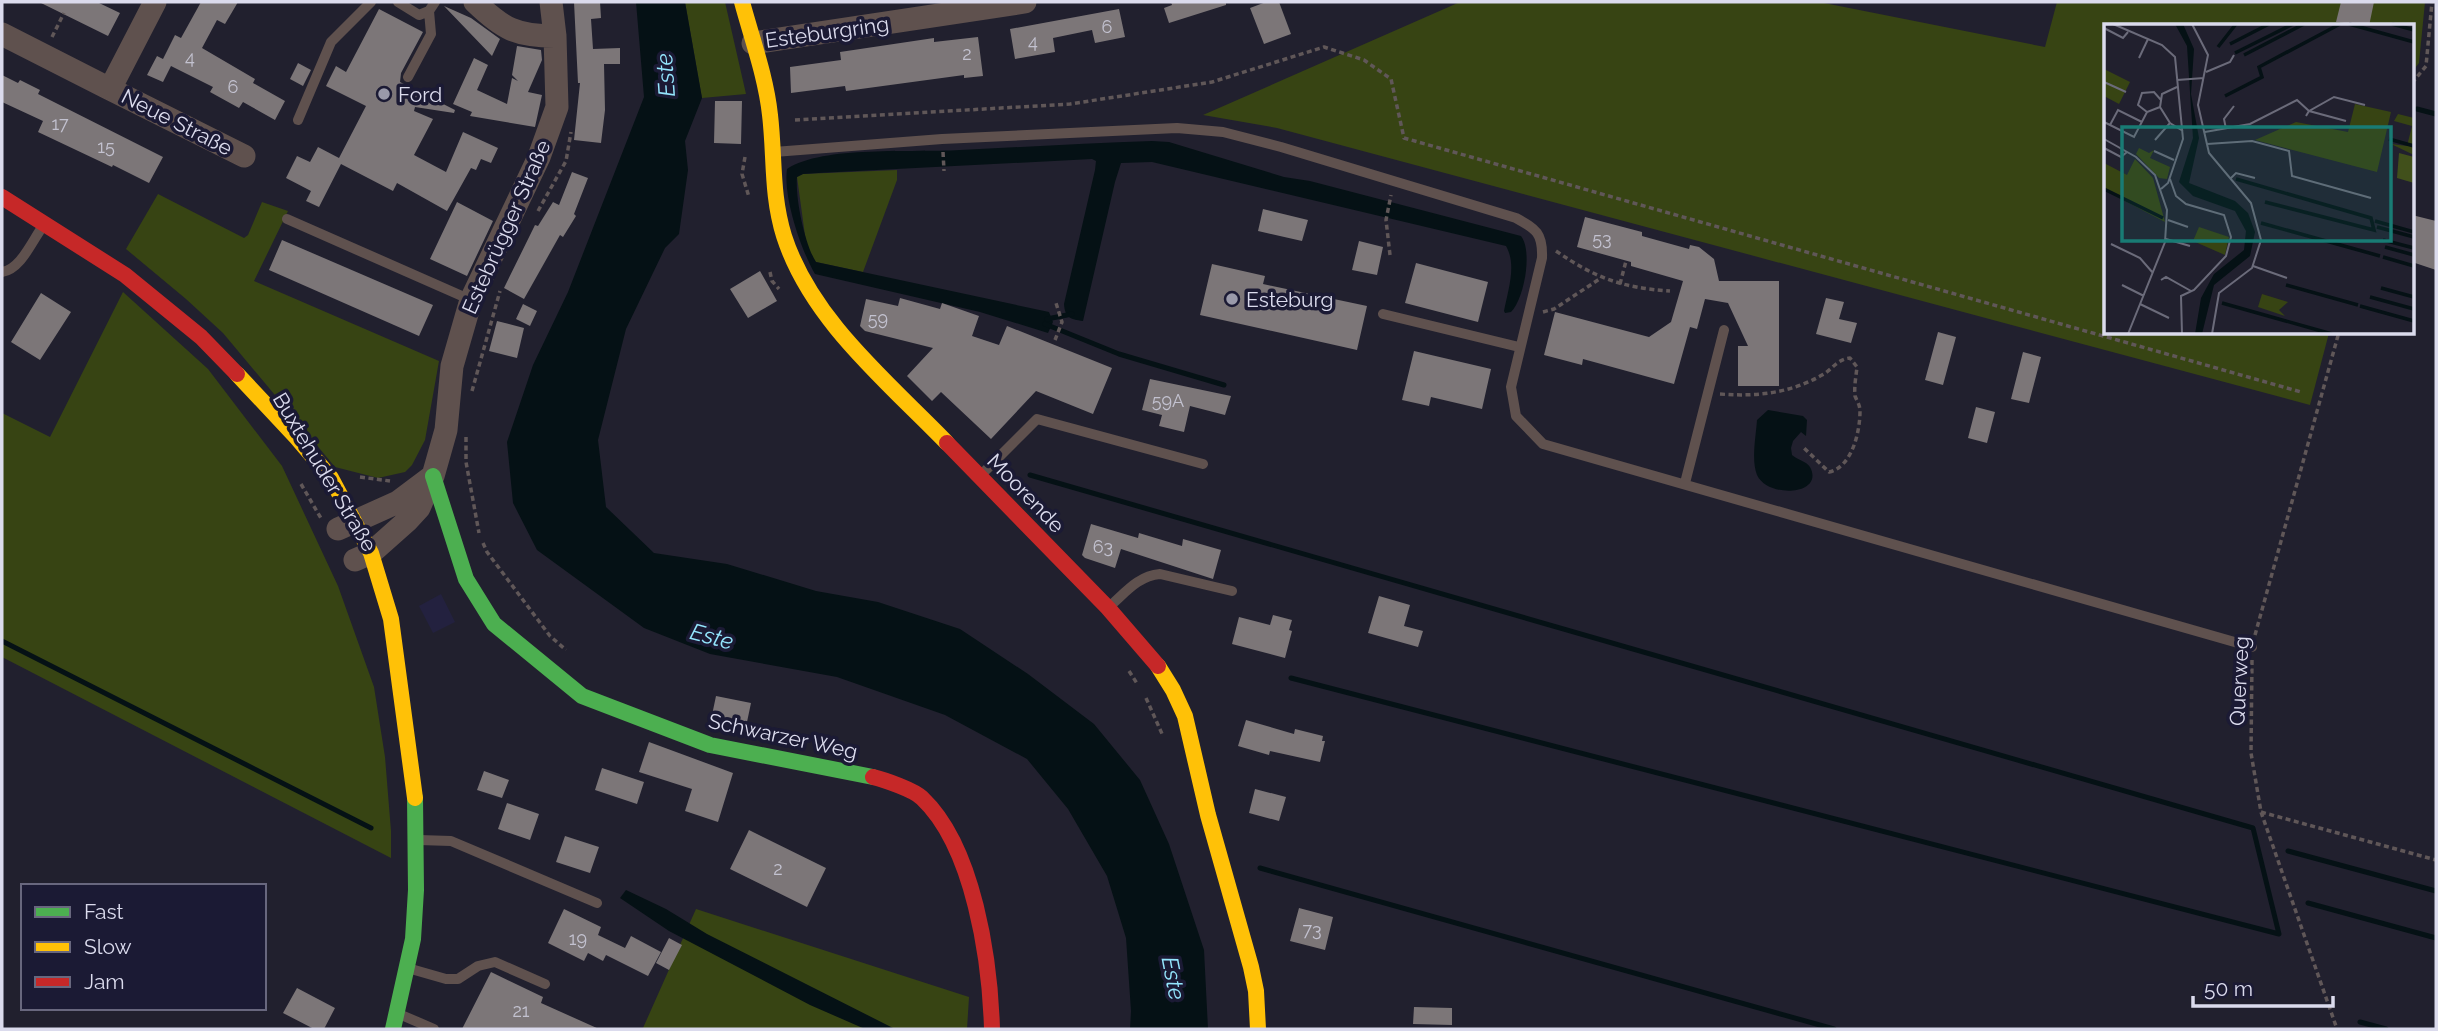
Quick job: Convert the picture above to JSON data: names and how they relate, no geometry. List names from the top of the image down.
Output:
{
  "streets": {
    "street": [
      "Esteburgring",
      "Neue Straße",
      "Estebrügger Straße",
      "Buxtehuder Straße",
      "Moorende",
      "Schwarzer Weg"
    ],
    "path": ["Querweg"]
  },
  "crossings": [
    ["Esteburgring", "Moorende"],
    ["Estebrügger Straße", "Buxtehuder Straße"],
    ["Estebrügger Straße", "Schwarzer Weg"]
  ],
  "water": ["Este"],
  "places": ["Ford", "Esteburg"],
  "house_numbers": [
    "6",
    "4",
    "2",
    "4",
    "6",
    "17",
    "15",
    "53",
    "59",
    "59A",
    "63",
    "2",
    "73",
    "19",
    "21"
  ],
  "legend": ["Fast", "Slow", "Jam"],
  "scale_bar": "50 m"
}
